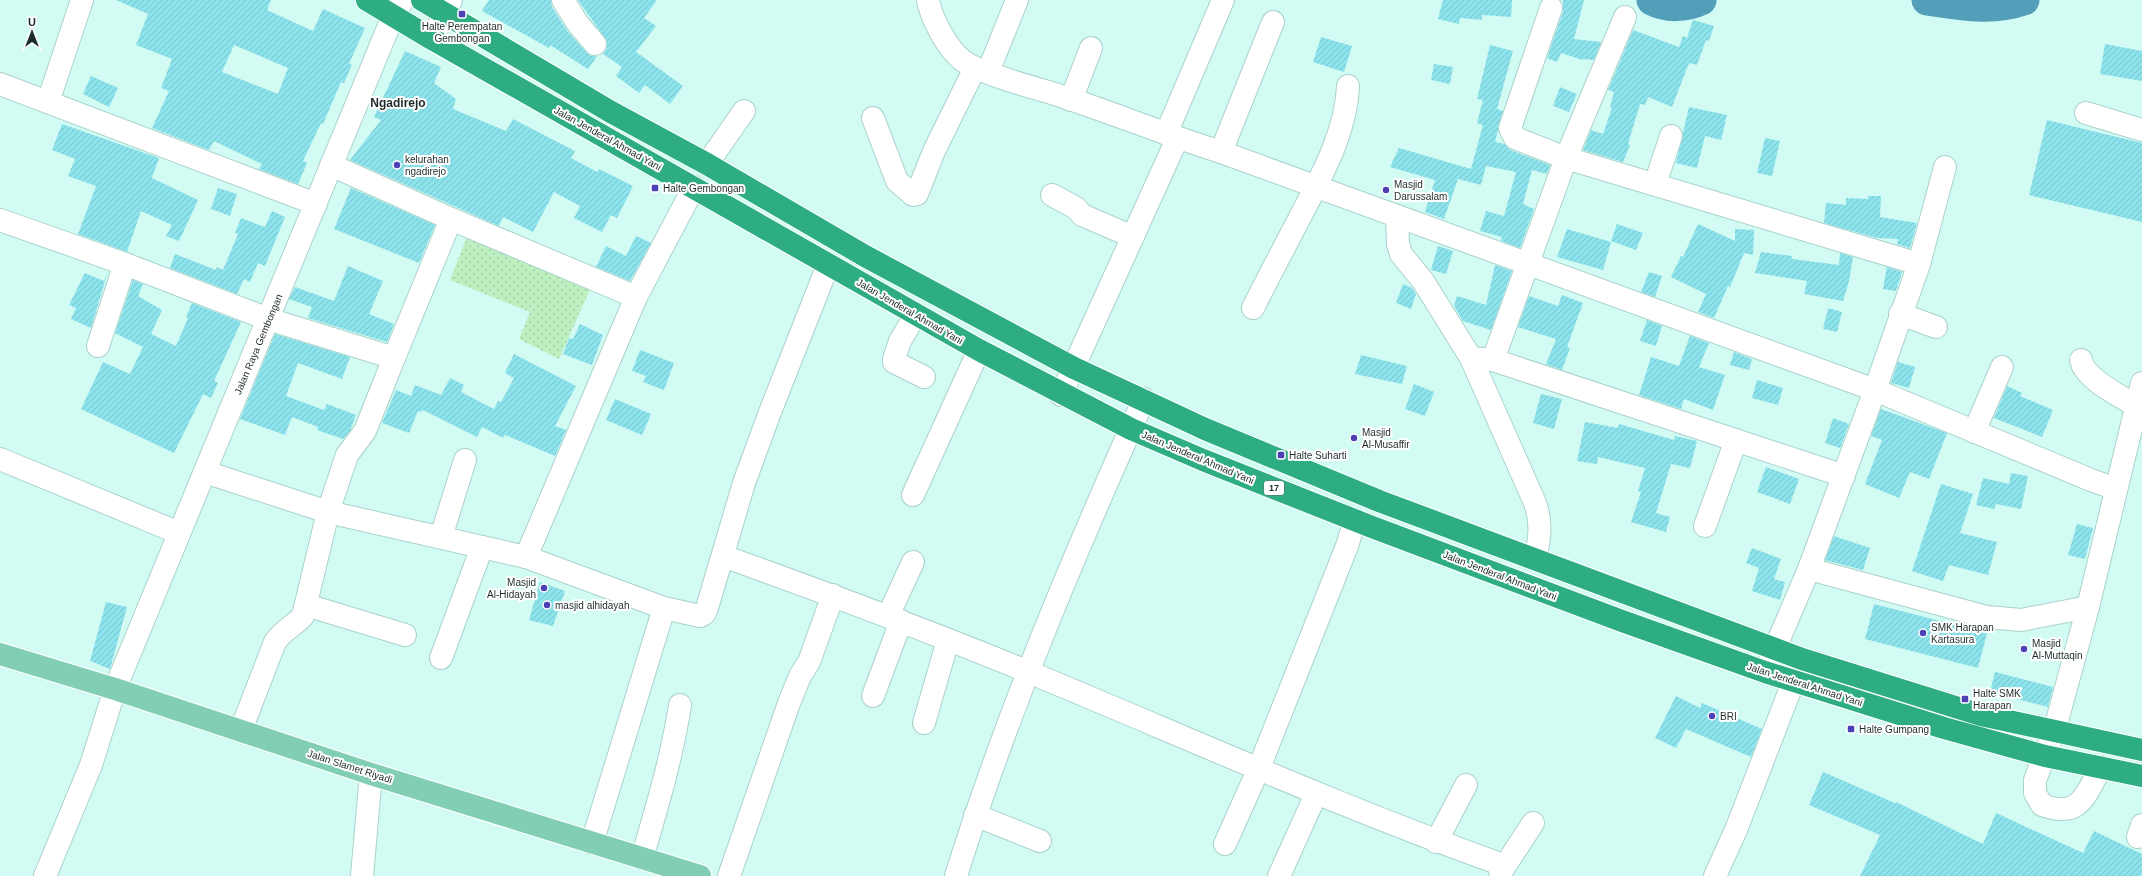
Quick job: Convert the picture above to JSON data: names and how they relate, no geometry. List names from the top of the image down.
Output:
{
  "streets": {
    "highway": ["Jalan Jenderal Ahmad Yani", "17"],
    "main road": ["Jalan Slamet Riyadi"],
    "street": ["Jalan Raya Gembongan"]
  },
  "crossings": [
    ["Jalan Jenderal Ahmad Yani", "Jalan Raya Gembongan"],
    ["Jalan Raya Gembongan", "Jalan Slamet Riyadi"]
  ],
  "districts": ["Ngadirejo"],
  "places": {
    "transit": [
      "Halte Perempatan Gembongan",
      "Halte Gembongan",
      "Halte Suharti",
      "Halte SMK Harapan",
      "Halte Gumpang"
    ],
    "other": [
      "kelurahan ngadirejo",
      "Masjid Darussalam",
      "Masjid Al-Musaffir",
      "Masjid Al-Hidayah",
      "masjid alhidayah",
      "SMK Harapan Kartasura",
      "Masjid Al-Muttaqin",
      "BRI"
    ]
  },
  "north": "top"
}
